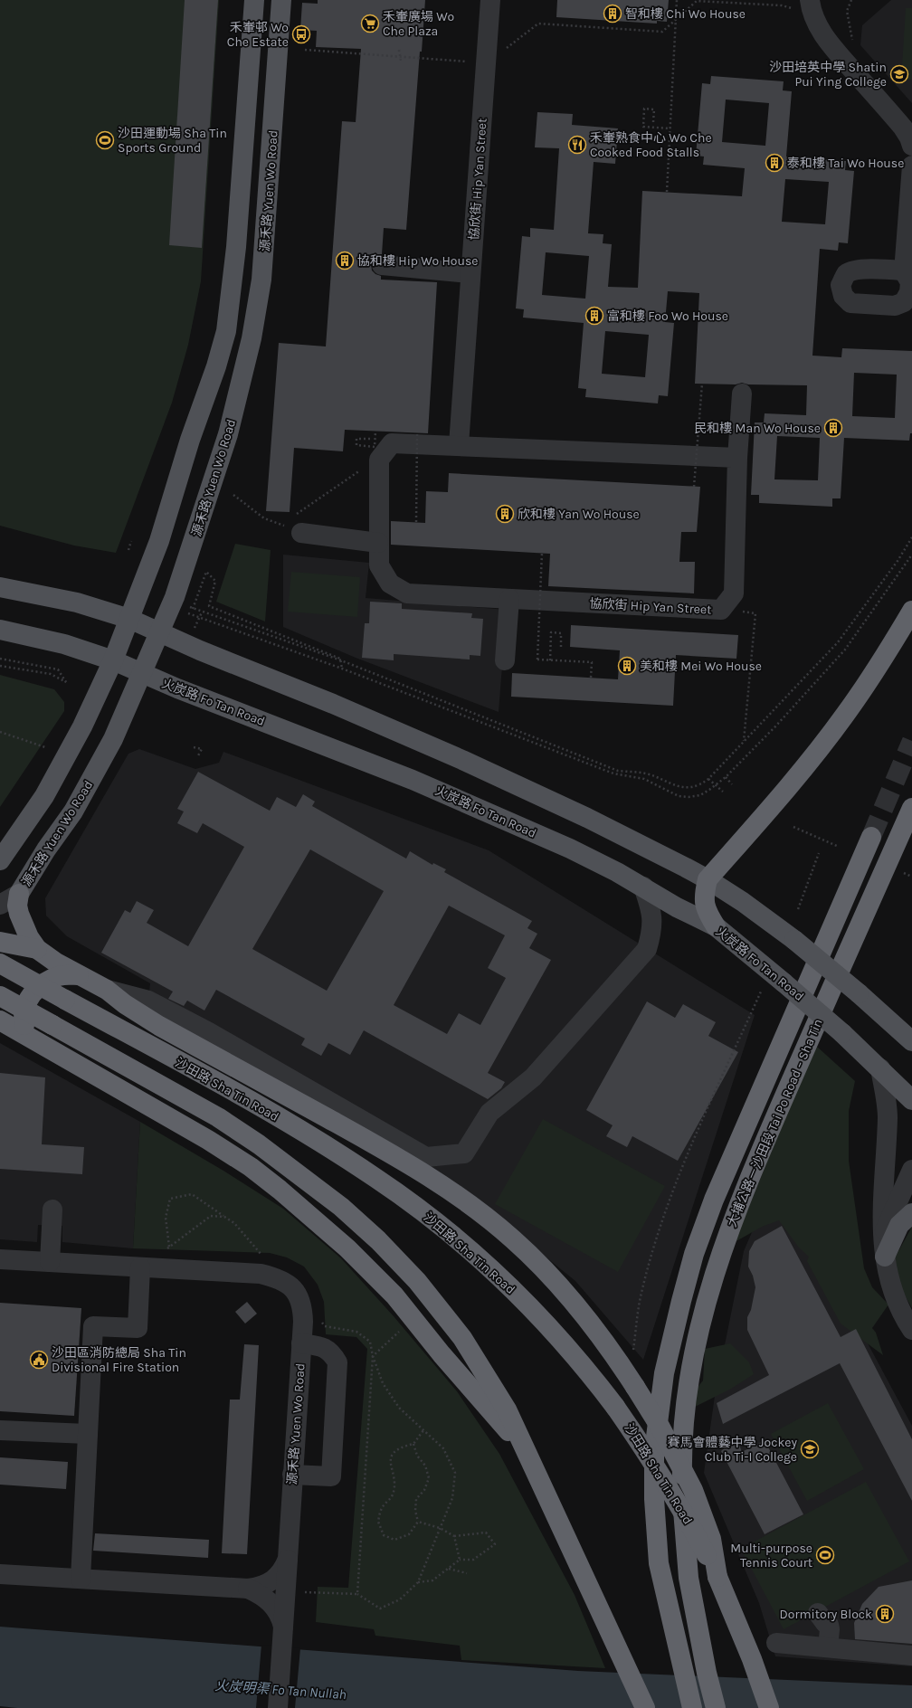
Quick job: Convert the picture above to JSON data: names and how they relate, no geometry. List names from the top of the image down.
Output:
{
  "streets": {
    "highway": ["沙田路 Sha Tin Road", "大埔公路－沙田段 Tai Po Road – Sha Tin"],
    "main road": ["源禾路 Yuen Wo Road", "火炭路 Fo Tan Road"],
    "street": ["協欣街 Hip Yan Street"]
  },
  "crossings": [
    ["源禾路 Yuen Wo Road", "火炭路 Fo Tan Road"]
  ],
  "water": ["火炭明渠 Fo Tan Nullah"],
  "places": {
    "building": [
      "智和樓 Chi Wo House",
      "泰和樓 Tai Wo House",
      "協和樓 Hip Wo House",
      "富和樓 Foo Wo House",
      "民和樓 Man Wo House",
      "欣和樓 Yan Wo House",
      "美和樓 Mei Wo House",
      "Dormitory Block"
    ],
    "supermarket": ["禾輋廣場 Wo Che Plaza"],
    "bus stop": ["禾輋邨 Wo Che Estate"],
    "school or university": ["沙田培英中學 Shatin Pui Ying College", "賽馬會體藝中學 Jockey Club Ti-I College"],
    "sports": ["沙田運動場 Sha Tin Sports Ground", "Multi-purpose Tennis Court"],
    "restaurant": ["禾輋熟食中心 Wo Che Cooked Food Stalls"],
    "public building": ["沙田區消防總局 Sha Tin Divisional Fire Station"]
  }
}
